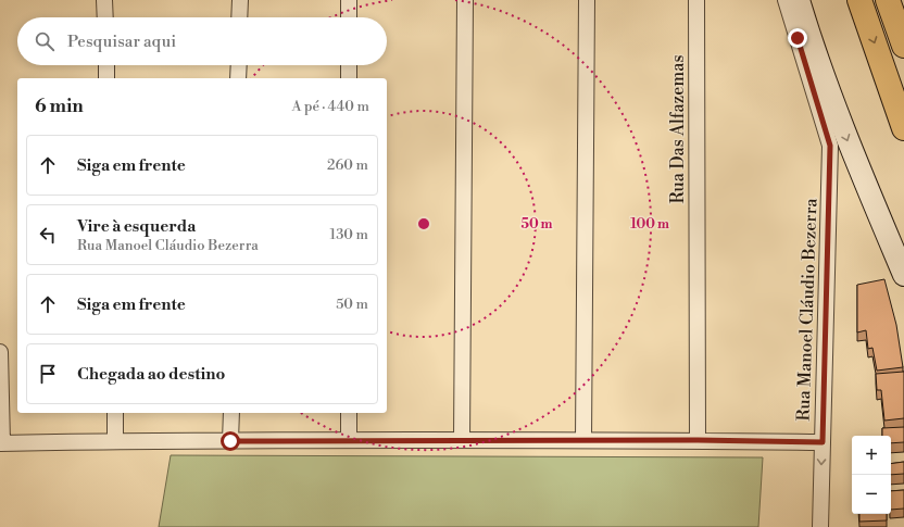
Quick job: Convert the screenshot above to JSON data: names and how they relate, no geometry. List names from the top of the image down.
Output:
{
  "streets": {
    "street": ["Rua Das Alfazemas", "Rua Manoel Cláudio Bezerra"]
  },
  "page": {
    "search": "Pesquisar aqui",
    "heading": ["6 min", "A pé · 440 m"],
    "list": [
      ["Siga em frente", "260 m"],
      ["Vire à esquerda", "Rua Manoel Cláudio Bezerra", "130 m"],
      ["Siga em frente", "50 m"],
      "Chegada ao destino"
    ],
    "map_buttons": ["+", "−"]
  },
  "rings": ["50 m", "100 m"]
}
